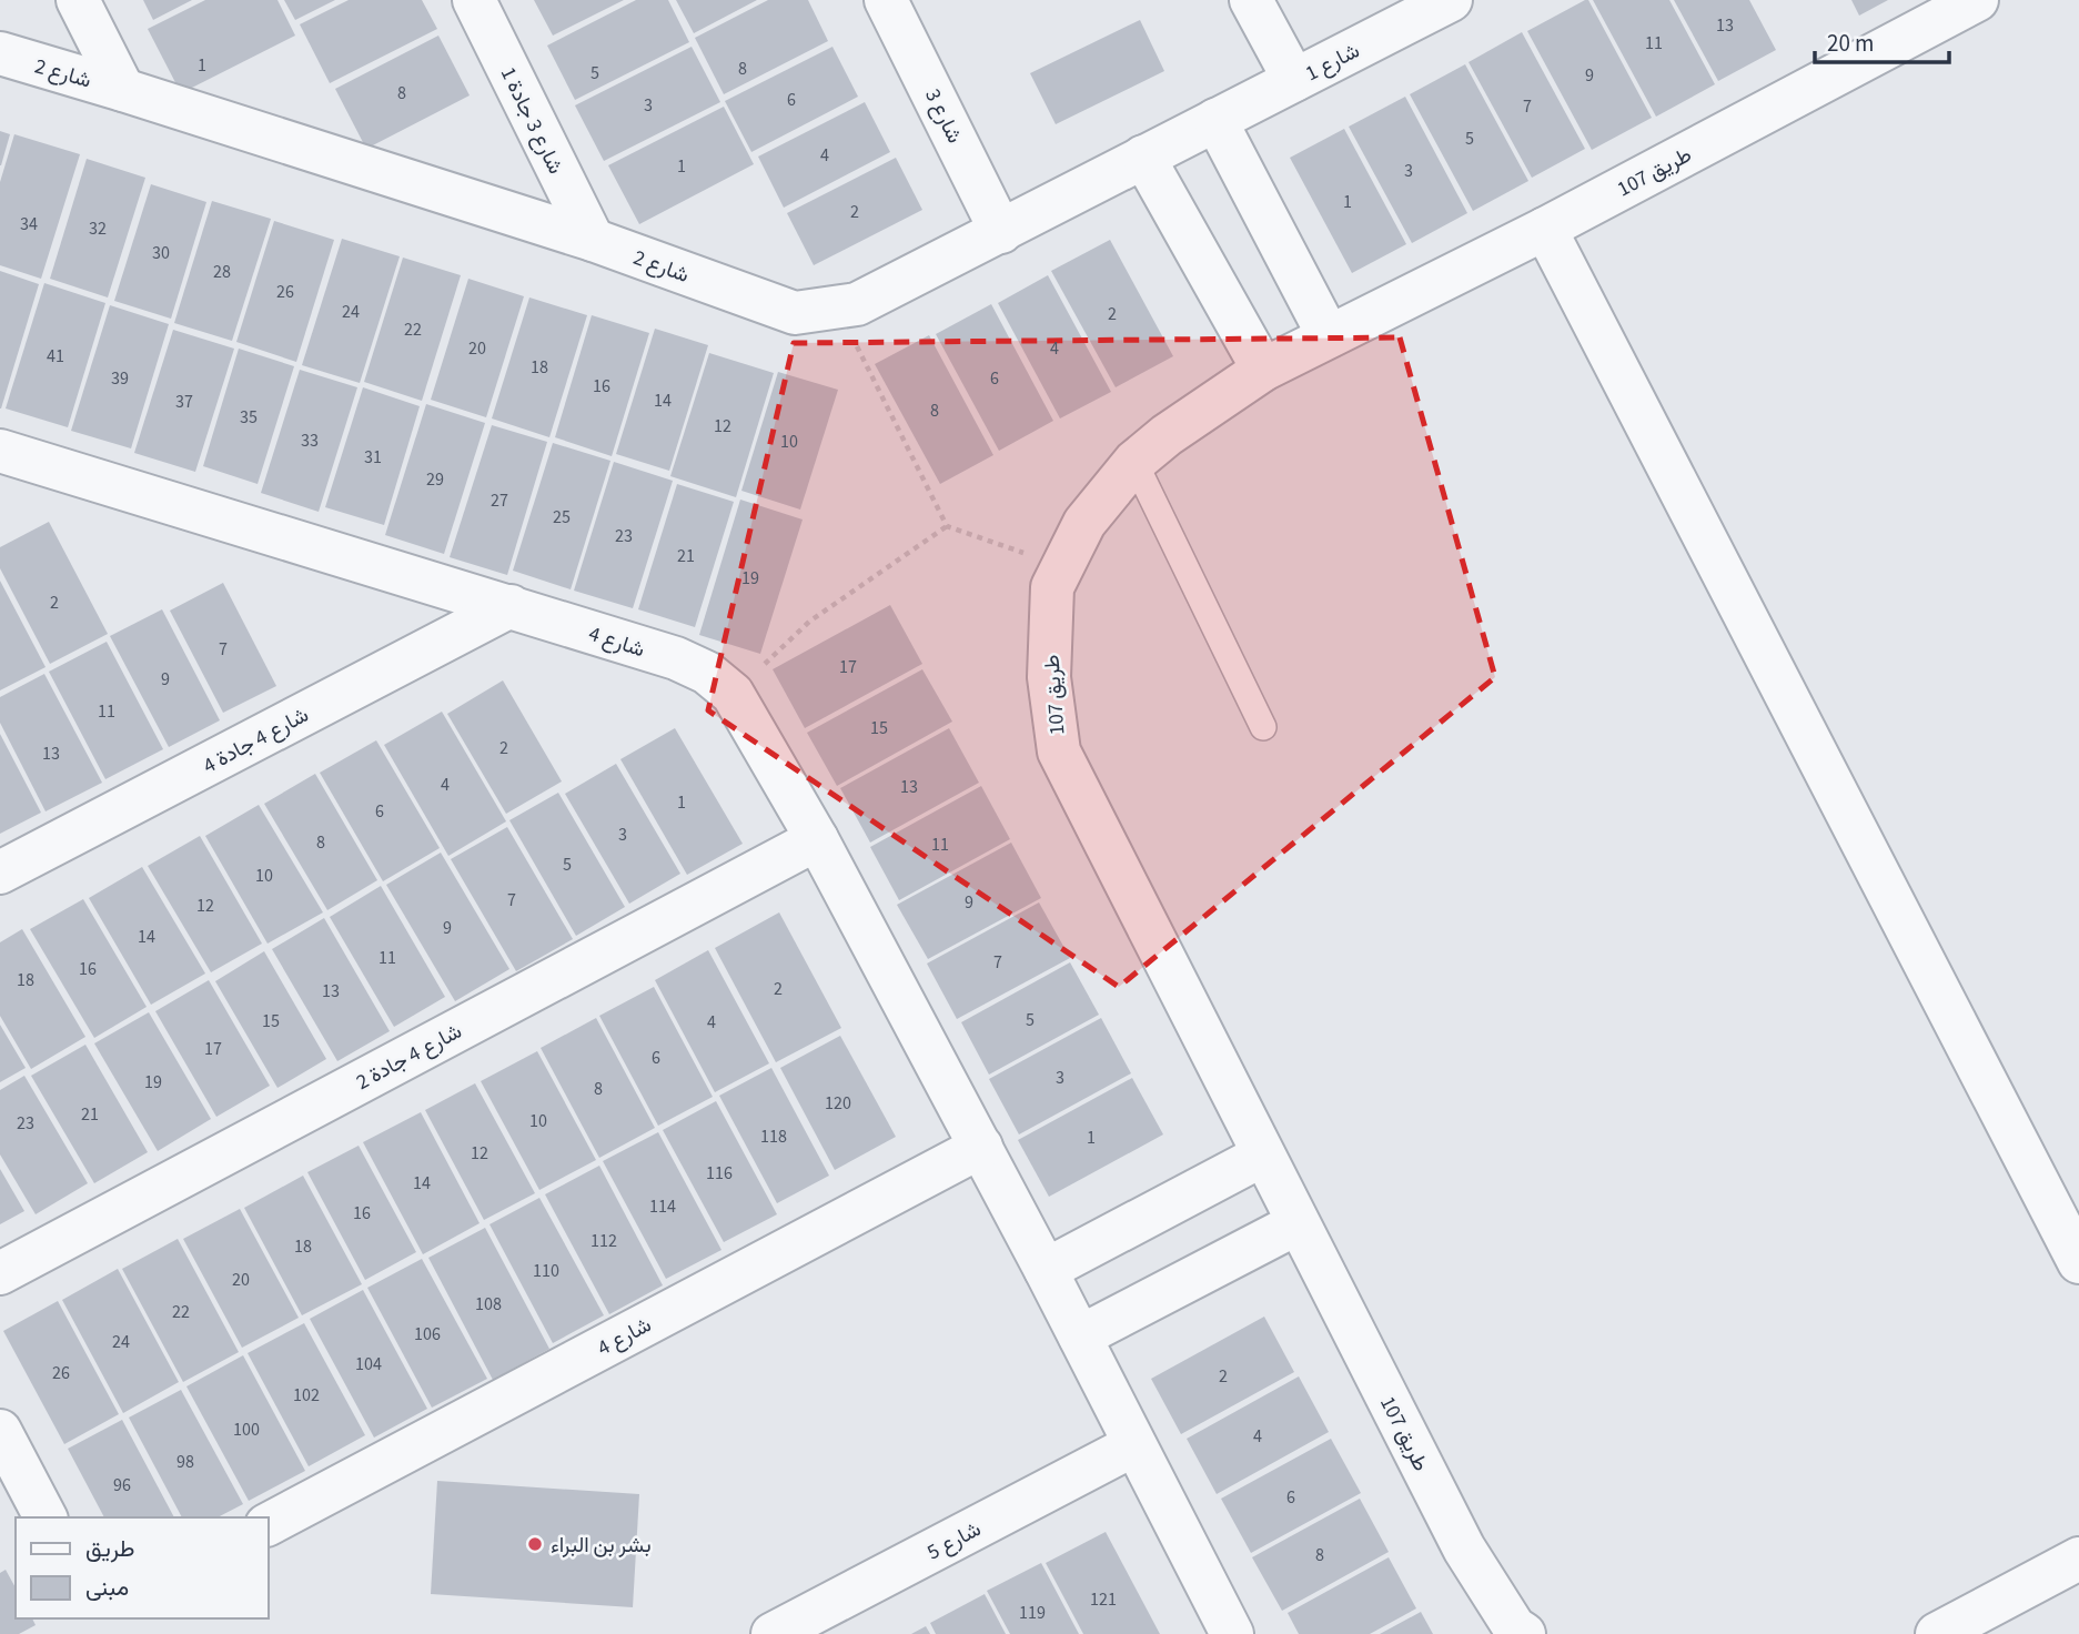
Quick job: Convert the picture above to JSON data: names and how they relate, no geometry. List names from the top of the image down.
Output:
{
  "streets": {
    "street": [
      "شارع 1",
      "شارع 2",
      "شارع 3",
      "شارع 3 جادة 1",
      "طريق 107",
      "شارع 4",
      "شارع 4 جادة 4",
      "شارع 4 جادة 2",
      "شارع 5"
    ]
  },
  "crossings": [
    ["شارع 1", "شارع 2"],
    ["شارع 2", "شارع 3"],
    ["شارع 2", "شارع 3 جادة 1"],
    ["شارع 4", "شارع 4 جادة 4"],
    ["شارع 4", "شارع 4 جادة 2"]
  ],
  "places": ["بشر بن البراء"],
  "house_numbers": [
    "13",
    "11",
    "1",
    "8",
    "5",
    "9",
    "8",
    "6",
    "3",
    "7",
    "5",
    "4",
    "1",
    "3",
    "1",
    "2",
    "34",
    "32",
    "30",
    "28",
    "26",
    "24",
    "2",
    "22",
    "20",
    "4",
    "41",
    "18",
    "39",
    "6",
    "16",
    "14",
    "37",
    "8",
    "35",
    "12",
    "33",
    "10",
    "31",
    "29",
    "27",
    "25",
    "23",
    "21",
    "19",
    "2",
    "7",
    "17",
    "9",
    "11",
    "15",
    "2",
    "13",
    "4",
    "13",
    "1",
    "6",
    "3",
    "8",
    "11",
    "5",
    "10",
    "7",
    "9",
    "12",
    "9",
    "14",
    "11",
    "7",
    "16",
    "18",
    "2",
    "13",
    "5",
    "15",
    "4",
    "17",
    "6",
    "3",
    "19",
    "8",
    "120",
    "21",
    "10",
    "23",
    "118",
    "1",
    "12",
    "116",
    "14",
    "114",
    "16",
    "112",
    "18",
    "110",
    "20",
    "108",
    "22",
    "106",
    "24",
    "104",
    "26",
    "2",
    "102",
    "100",
    "4",
    "98",
    "96",
    "6",
    "8",
    "121",
    "119"
  ],
  "legend": ["طريق", "مبنى"],
  "scale_bar": "20 m"
}
